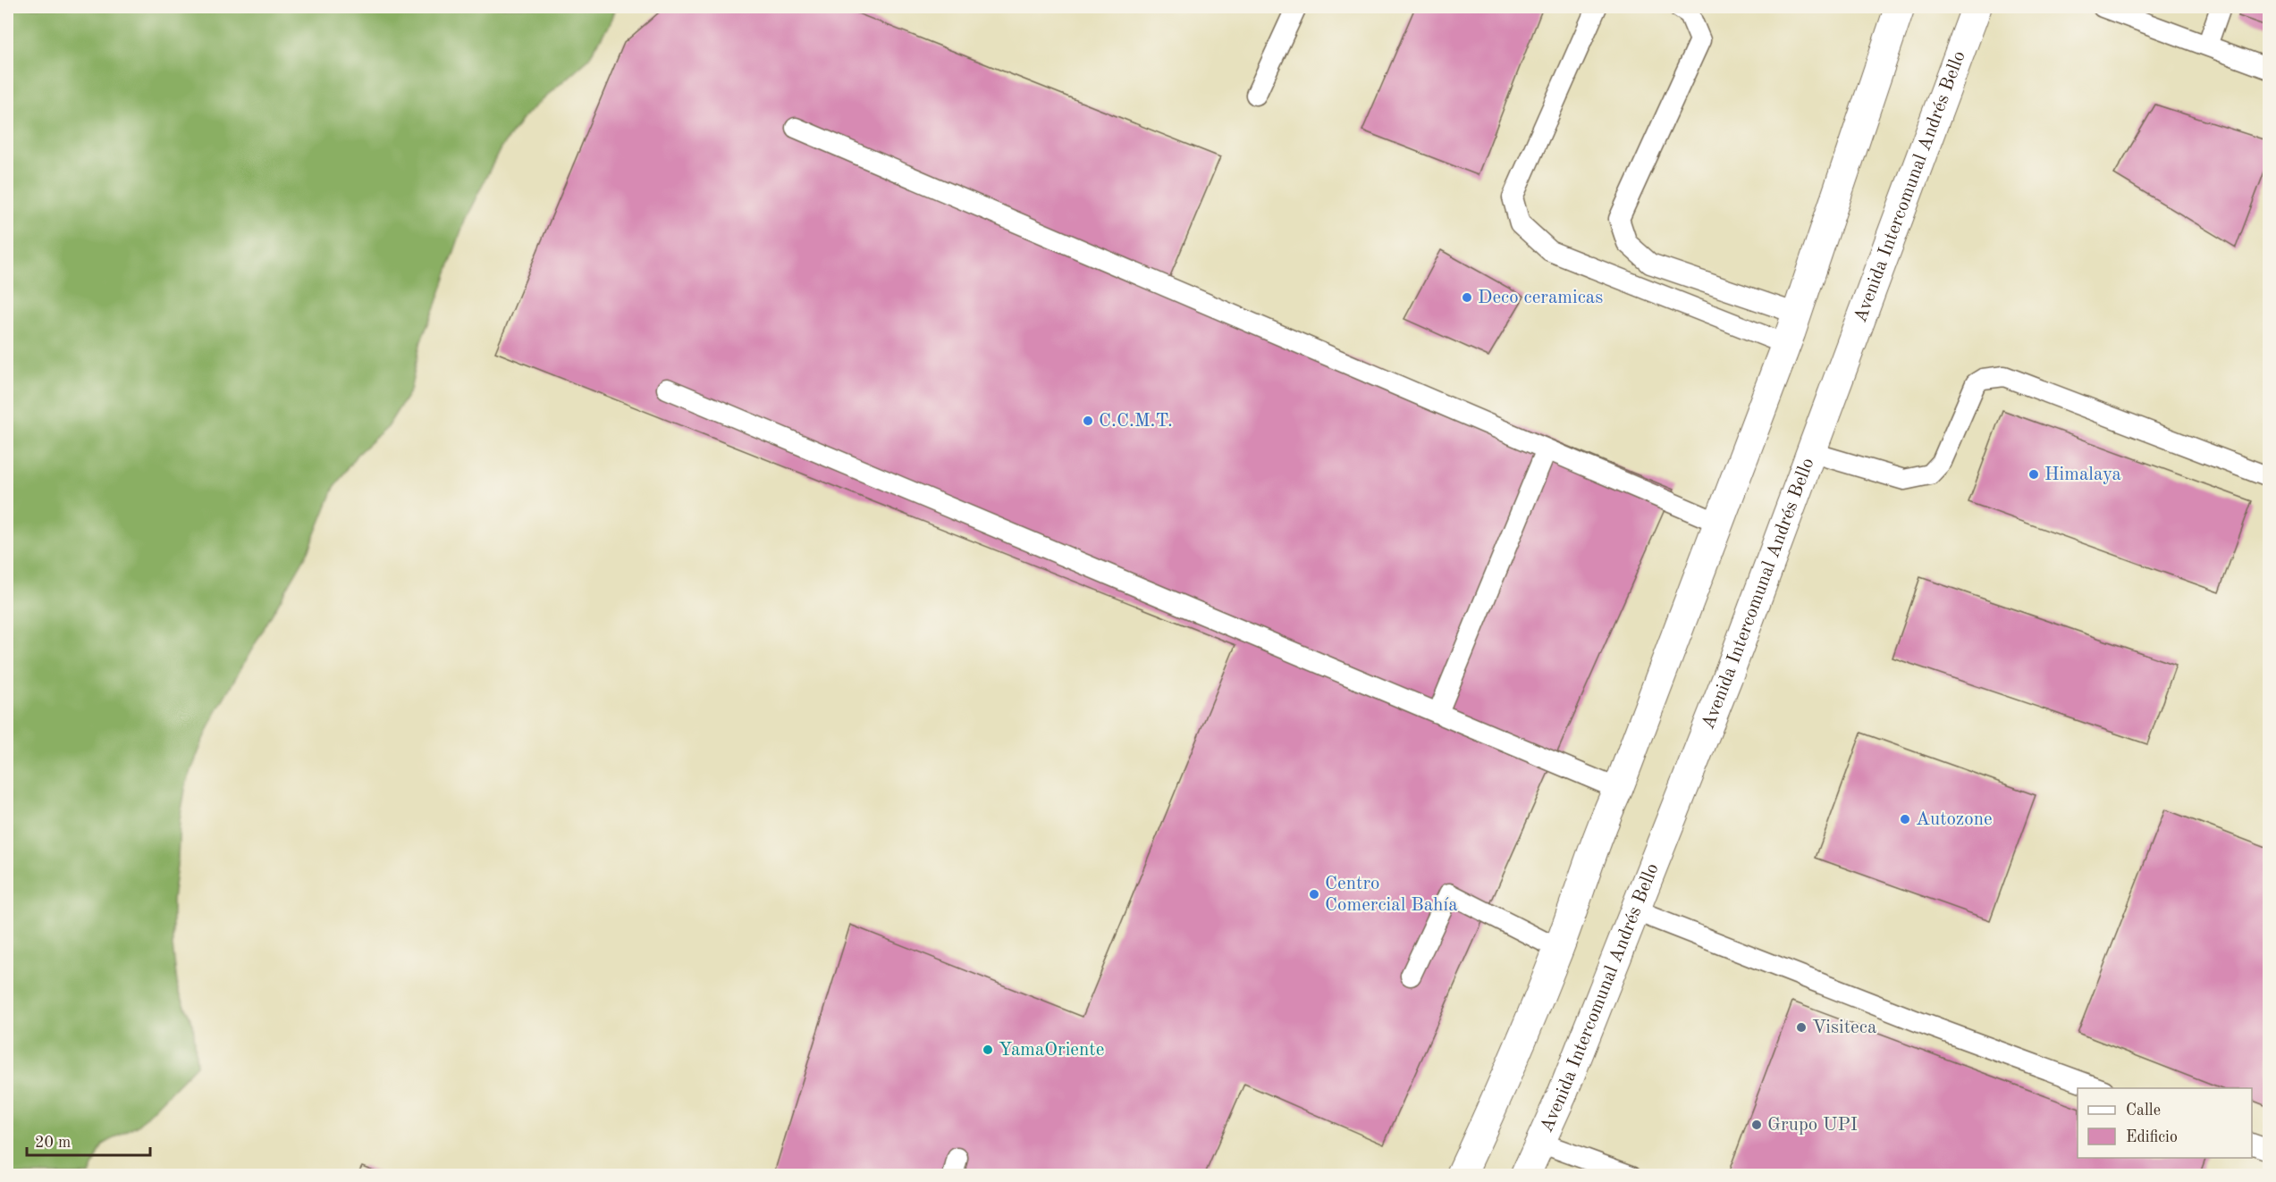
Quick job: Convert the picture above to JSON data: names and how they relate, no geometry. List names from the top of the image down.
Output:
{
  "streets": {
    "main road": ["Avenida Intercomunal Andrés Bello"]
  },
  "places": [
    "Deco ceramicas",
    "C.C.M.T.",
    "Himalaya",
    "Autozone",
    "Centro Comercial Bahía",
    "Visiteca",
    "YamaOriente",
    "Grupo UPI"
  ],
  "legend": ["Calle", "Edificio"],
  "scale_bar": "20 m"
}
